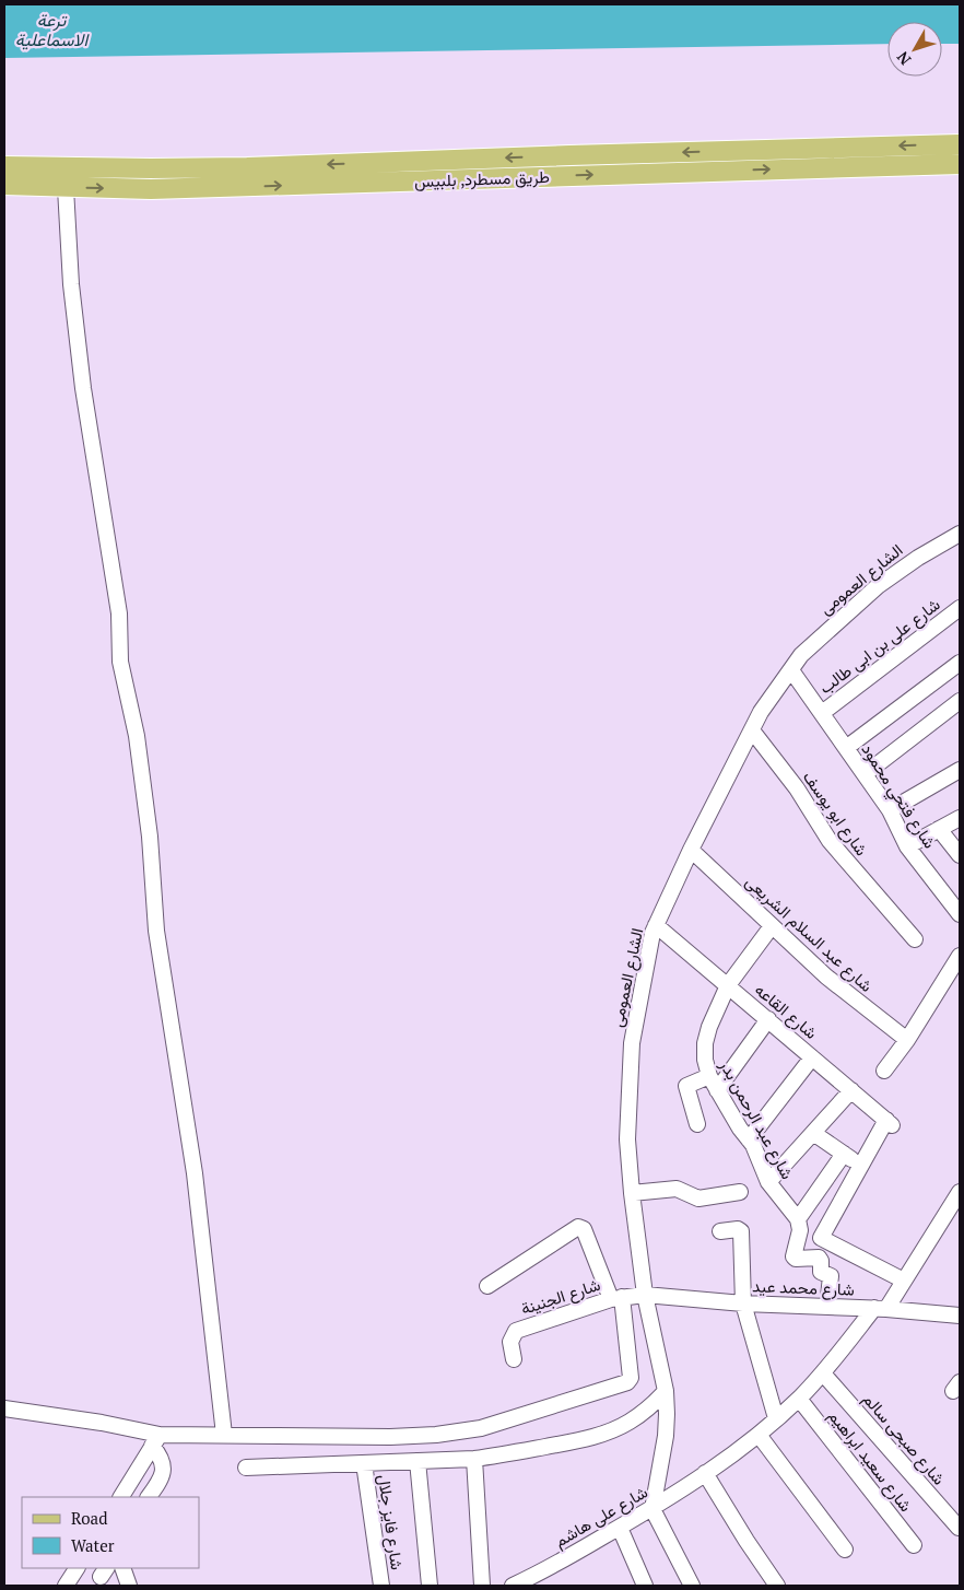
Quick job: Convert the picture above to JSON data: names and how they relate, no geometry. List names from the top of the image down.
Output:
{
  "streets": {
    "main road": ["طريق مسطرد, بلبيس"],
    "street": [
      "الشارع العمومى",
      "شارع على بن ابى طالب",
      "شارع فتحي محمود",
      "شارع ابو يوسف",
      "شارع عبد السلام الشريعى",
      "شارع القاعه",
      "شارع عبد الرحمن بدر",
      "شارع محمد عيد",
      "شارع الجنينة",
      "شارع صبحى سالم",
      "شارع سعيد ابراهيم",
      "شارع على هاشم",
      "شارع فايز جلال"
    ]
  },
  "crossings": [
    ["الشارع العمومى", "شارع فتحي محمود"],
    ["الشارع العمومى", "شارع ابو يوسف"],
    ["الشارع العمومى", "شارع عبد السلام الشريعى"],
    ["الشارع العمومى", "شارع القاعه"],
    ["الشارع العمومى", "شارع محمد عيد"],
    ["الشارع العمومى", "شارع الجنينة"],
    ["الشارع العمومى", "شارع على هاشم"],
    ["شارع على بن ابى طالب", "شارع فتحي محمود"],
    ["شارع عبد السلام الشريعى", "شارع عبد الرحمن بدر"],
    ["شارع القاعه", "شارع عبد الرحمن بدر"],
    ["شارع محمد عيد", "شارع الجنينة"],
    ["شارع محمد عيد", "شارع على هاشم"],
    ["شارع صبحى سالم", "شارع على هاشم"],
    ["شارع سعيد ابراهيم", "شارع على هاشم"]
  ],
  "water": ["ترعة الاسماعلية"],
  "legend": ["Road", "Water"],
  "north": "bottom left"
}
